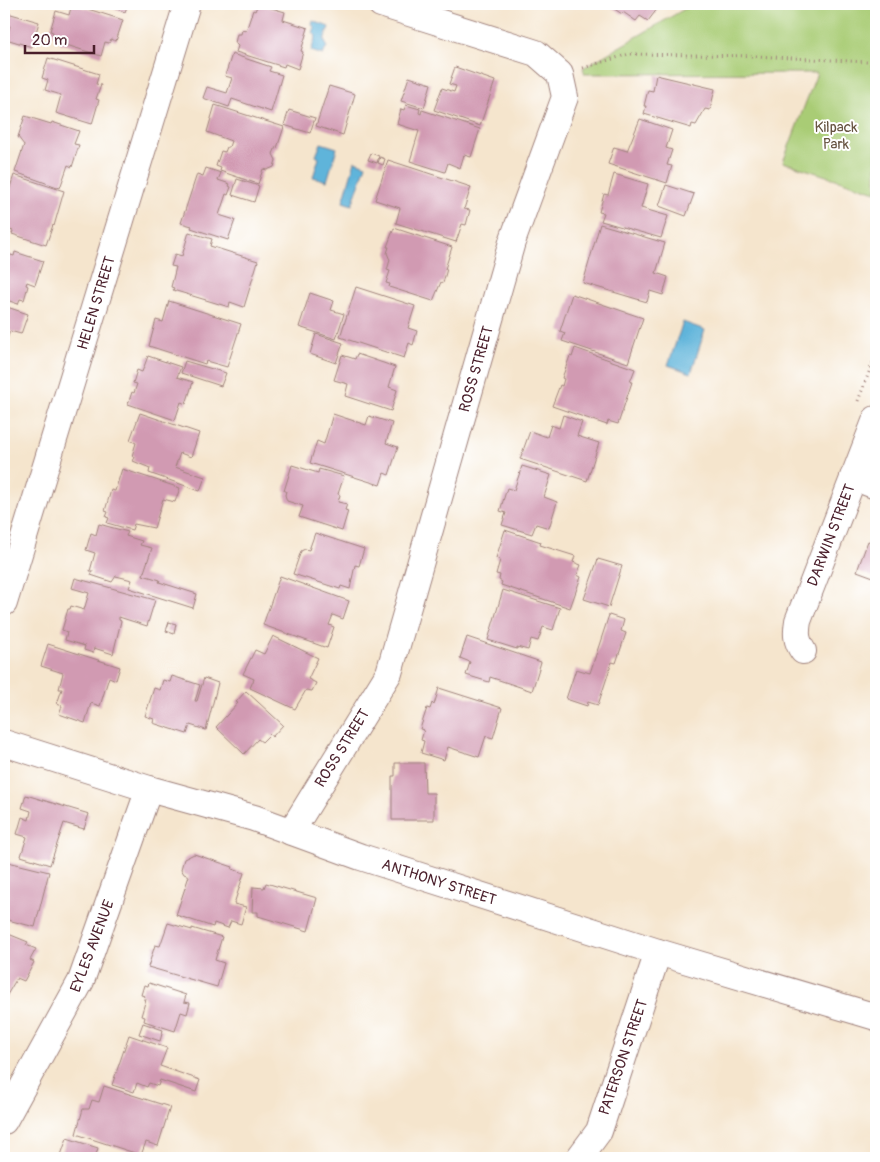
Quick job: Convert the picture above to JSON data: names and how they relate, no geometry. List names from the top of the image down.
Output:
{
  "streets": {
    "street": [
      "HELEN STREET",
      "ROSS STREET",
      "DARWIN STREET",
      "ANTHONY STREET",
      "EYLES AVENUE",
      "PATERSON STREET"
    ]
  },
  "crossings": [
    ["ROSS STREET", "ANTHONY STREET"],
    ["ANTHONY STREET", "EYLES AVENUE"],
    ["ANTHONY STREET", "PATERSON STREET"]
  ],
  "parks": ["Kilpack Park"],
  "scale_bar": "20 m"
}
